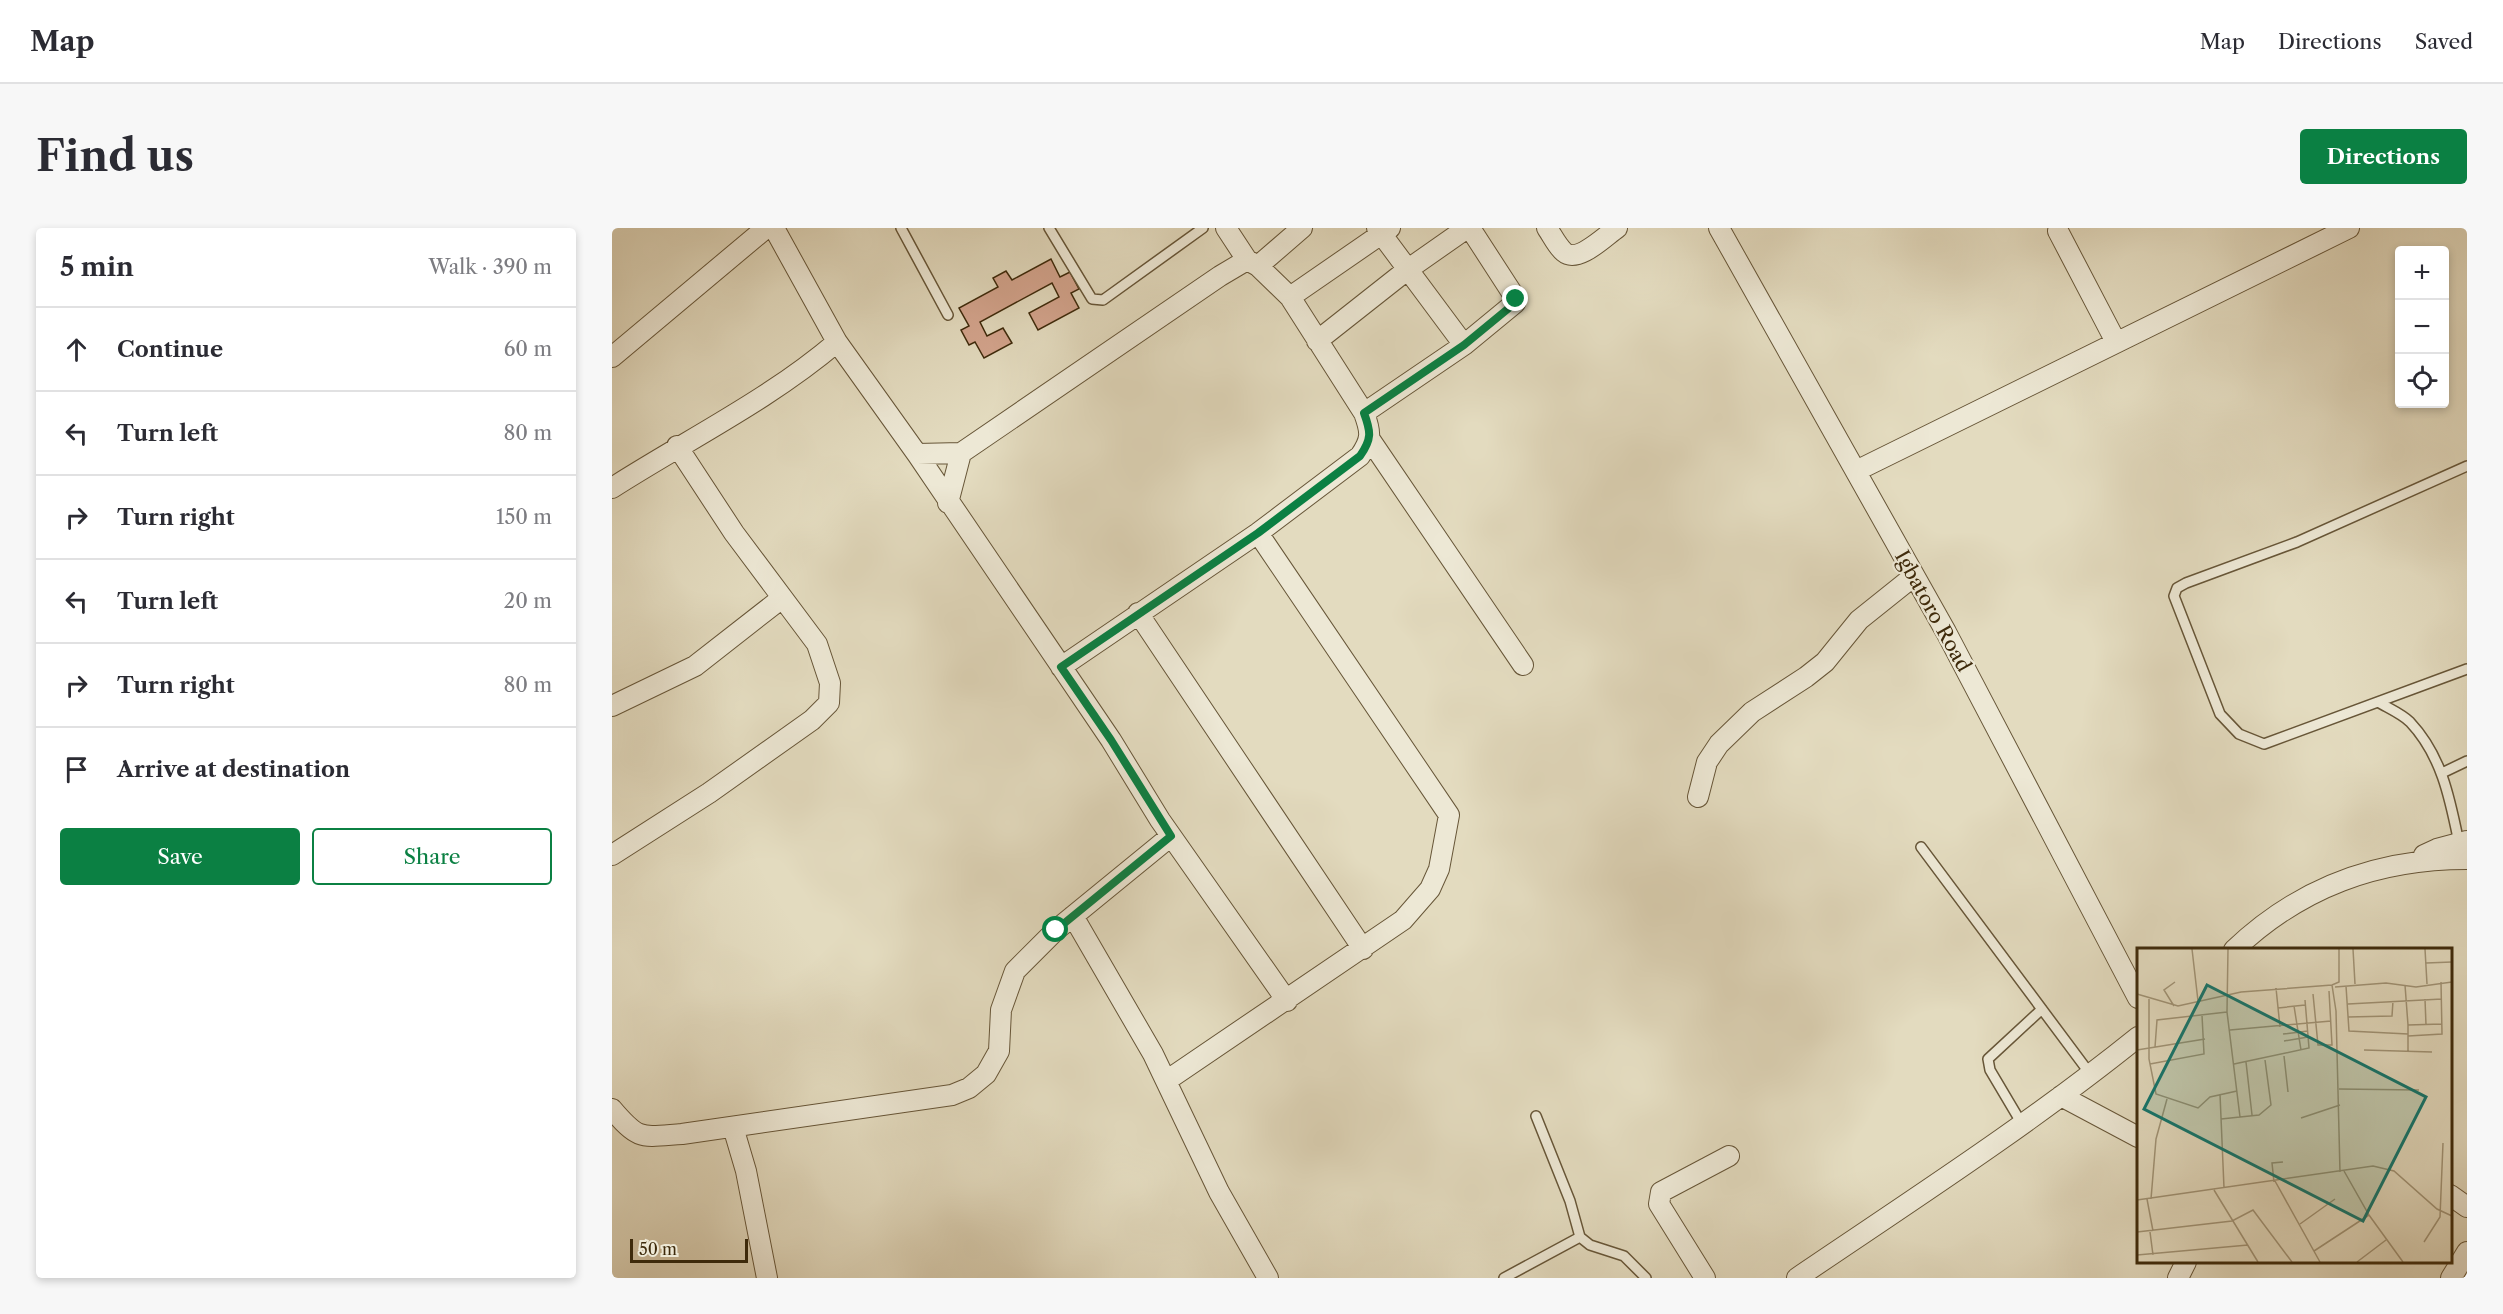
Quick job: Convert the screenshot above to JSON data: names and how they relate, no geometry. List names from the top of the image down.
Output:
{
  "streets": {
    "street": ["Igbatoro Road"]
  },
  "scale_bar": "50 m",
  "page": {
    "header": "Map",
    "nav": ["Map", "Directions", "Saved"],
    "buttons": [
      "Directions",
      ["Save", "Share"]
    ],
    "title": "Find us",
    "heading": ["5 min", "Walk · 390 m"],
    "map_buttons": ["+", "−"],
    "list": [
      ["Continue", "60 m"],
      ["Turn left", "80 m"],
      ["Turn right", "150 m"],
      ["Turn left", "20 m"],
      ["Turn right", "80 m"],
      "Arrive at destination"
    ],
    "scale": "50 m"
  }
}
